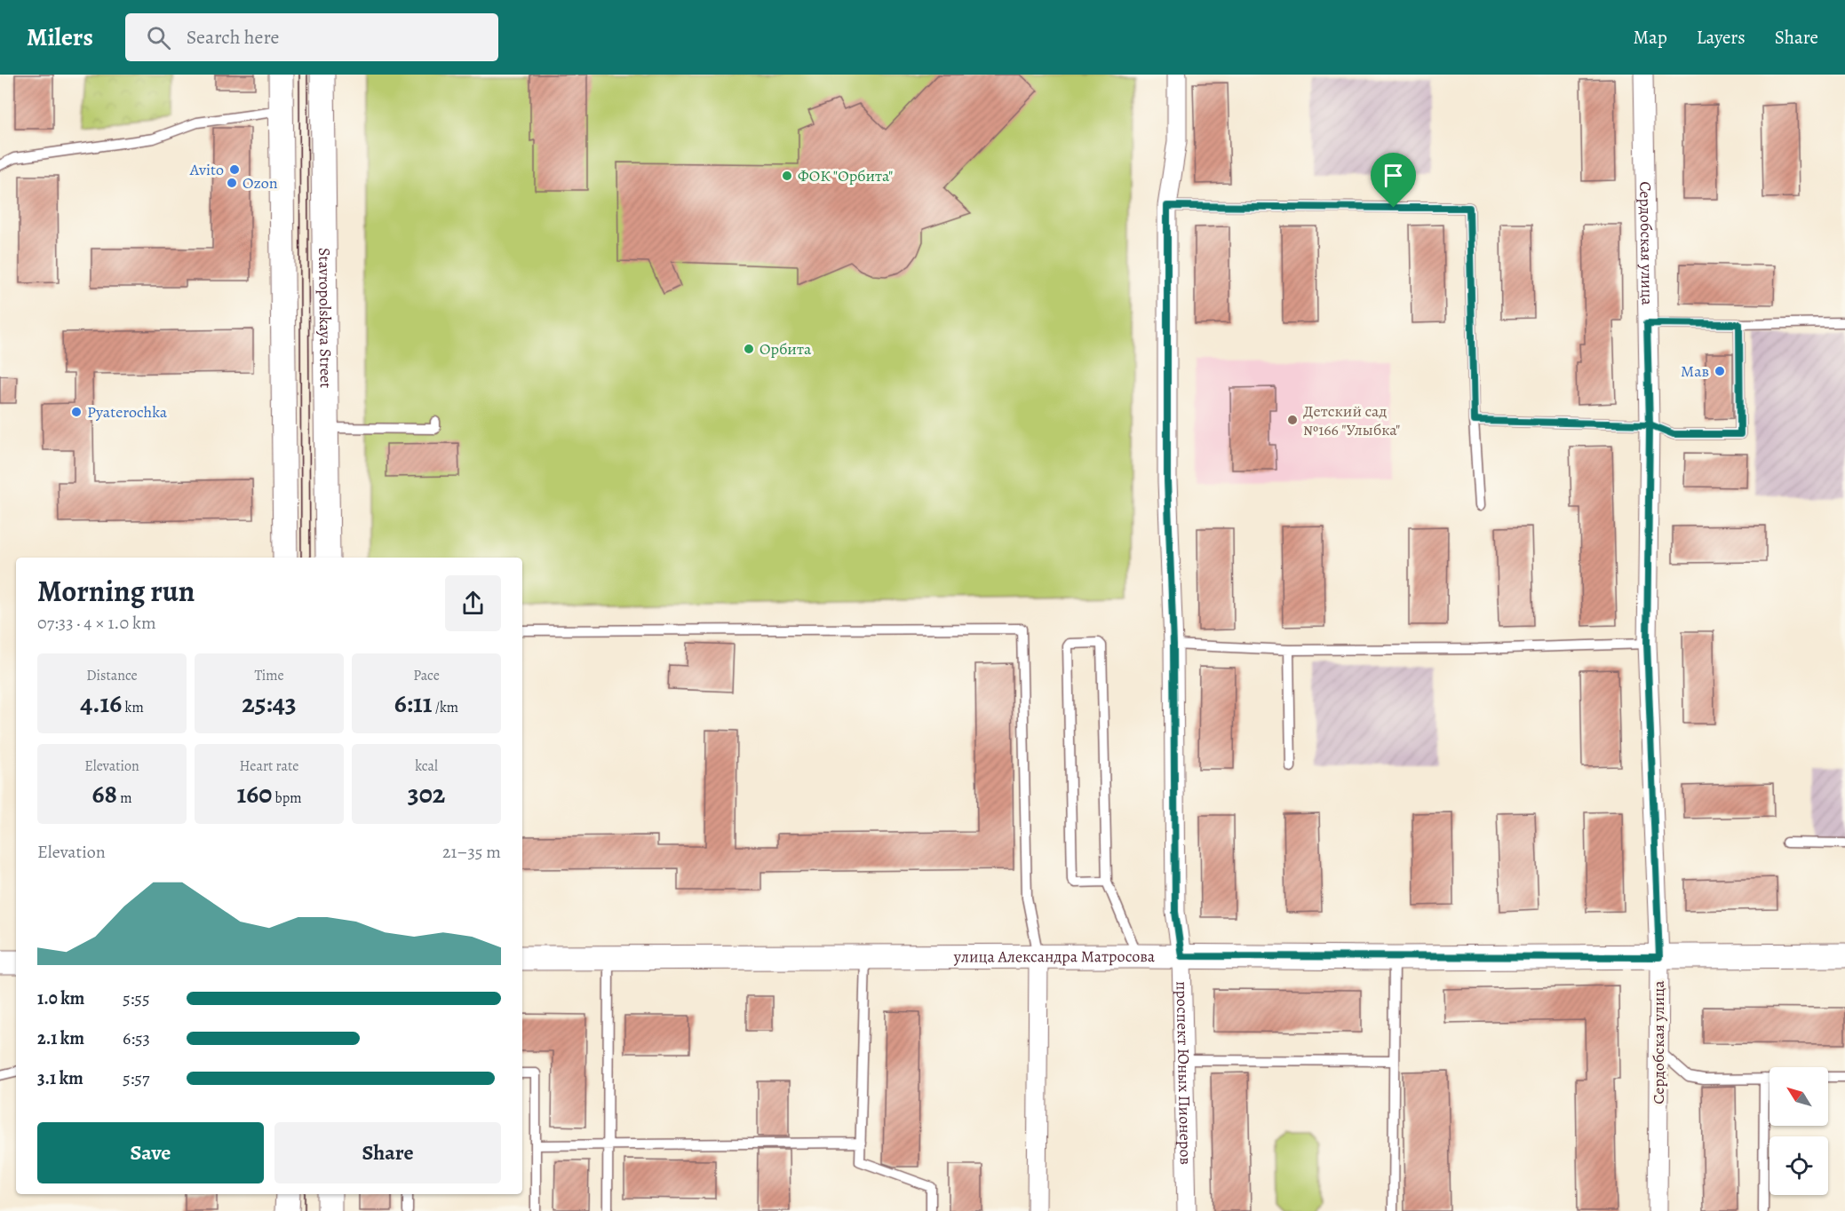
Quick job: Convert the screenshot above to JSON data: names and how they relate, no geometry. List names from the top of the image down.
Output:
{
  "streets": {
    "street": [
      "Сердобская улица",
      "Stavropolskaya Street",
      "улица Александра Матросова",
      "проспект Юных Пионеров"
    ]
  },
  "crossings": [
    ["Сердобская улица", "улица Александра Матросова"],
    ["улица Александра Матросова", "проспект Юных Пионеров"]
  ],
  "places": [
    "Avito",
    "ФОК \"Орбита\"",
    "Ozon",
    "Орбита",
    "Мав",
    "Pyaterochka",
    "Детский сад №166 \"Улыбка\""
  ],
  "north": "top left",
  "page": {
    "header": "Milers",
    "search": "Search here",
    "nav": ["Map", "Layers", "Share"],
    "heading": ["Morning run", "07:33 · 4 × 1.0 km"],
    "stats": [
      ["Distance", "4.16 km"],
      ["Time", "25:43"],
      ["Pace", "6:11 /km"],
      ["Elevation", "68 m"],
      ["Heart rate", "160 bpm"],
      ["kcal", "302"]
    ],
    "chart": ["Elevation", "21–35 m"],
    "list": [
      {
        "name": "1.0 km",
        "note": "5:55"
      },
      {
        "name": "2.1 km",
        "note": "6:53"
      },
      {
        "name": "3.1 km",
        "note": "5:57"
      }
    ],
    "buttons": ["Save", "Share"]
  }
}
